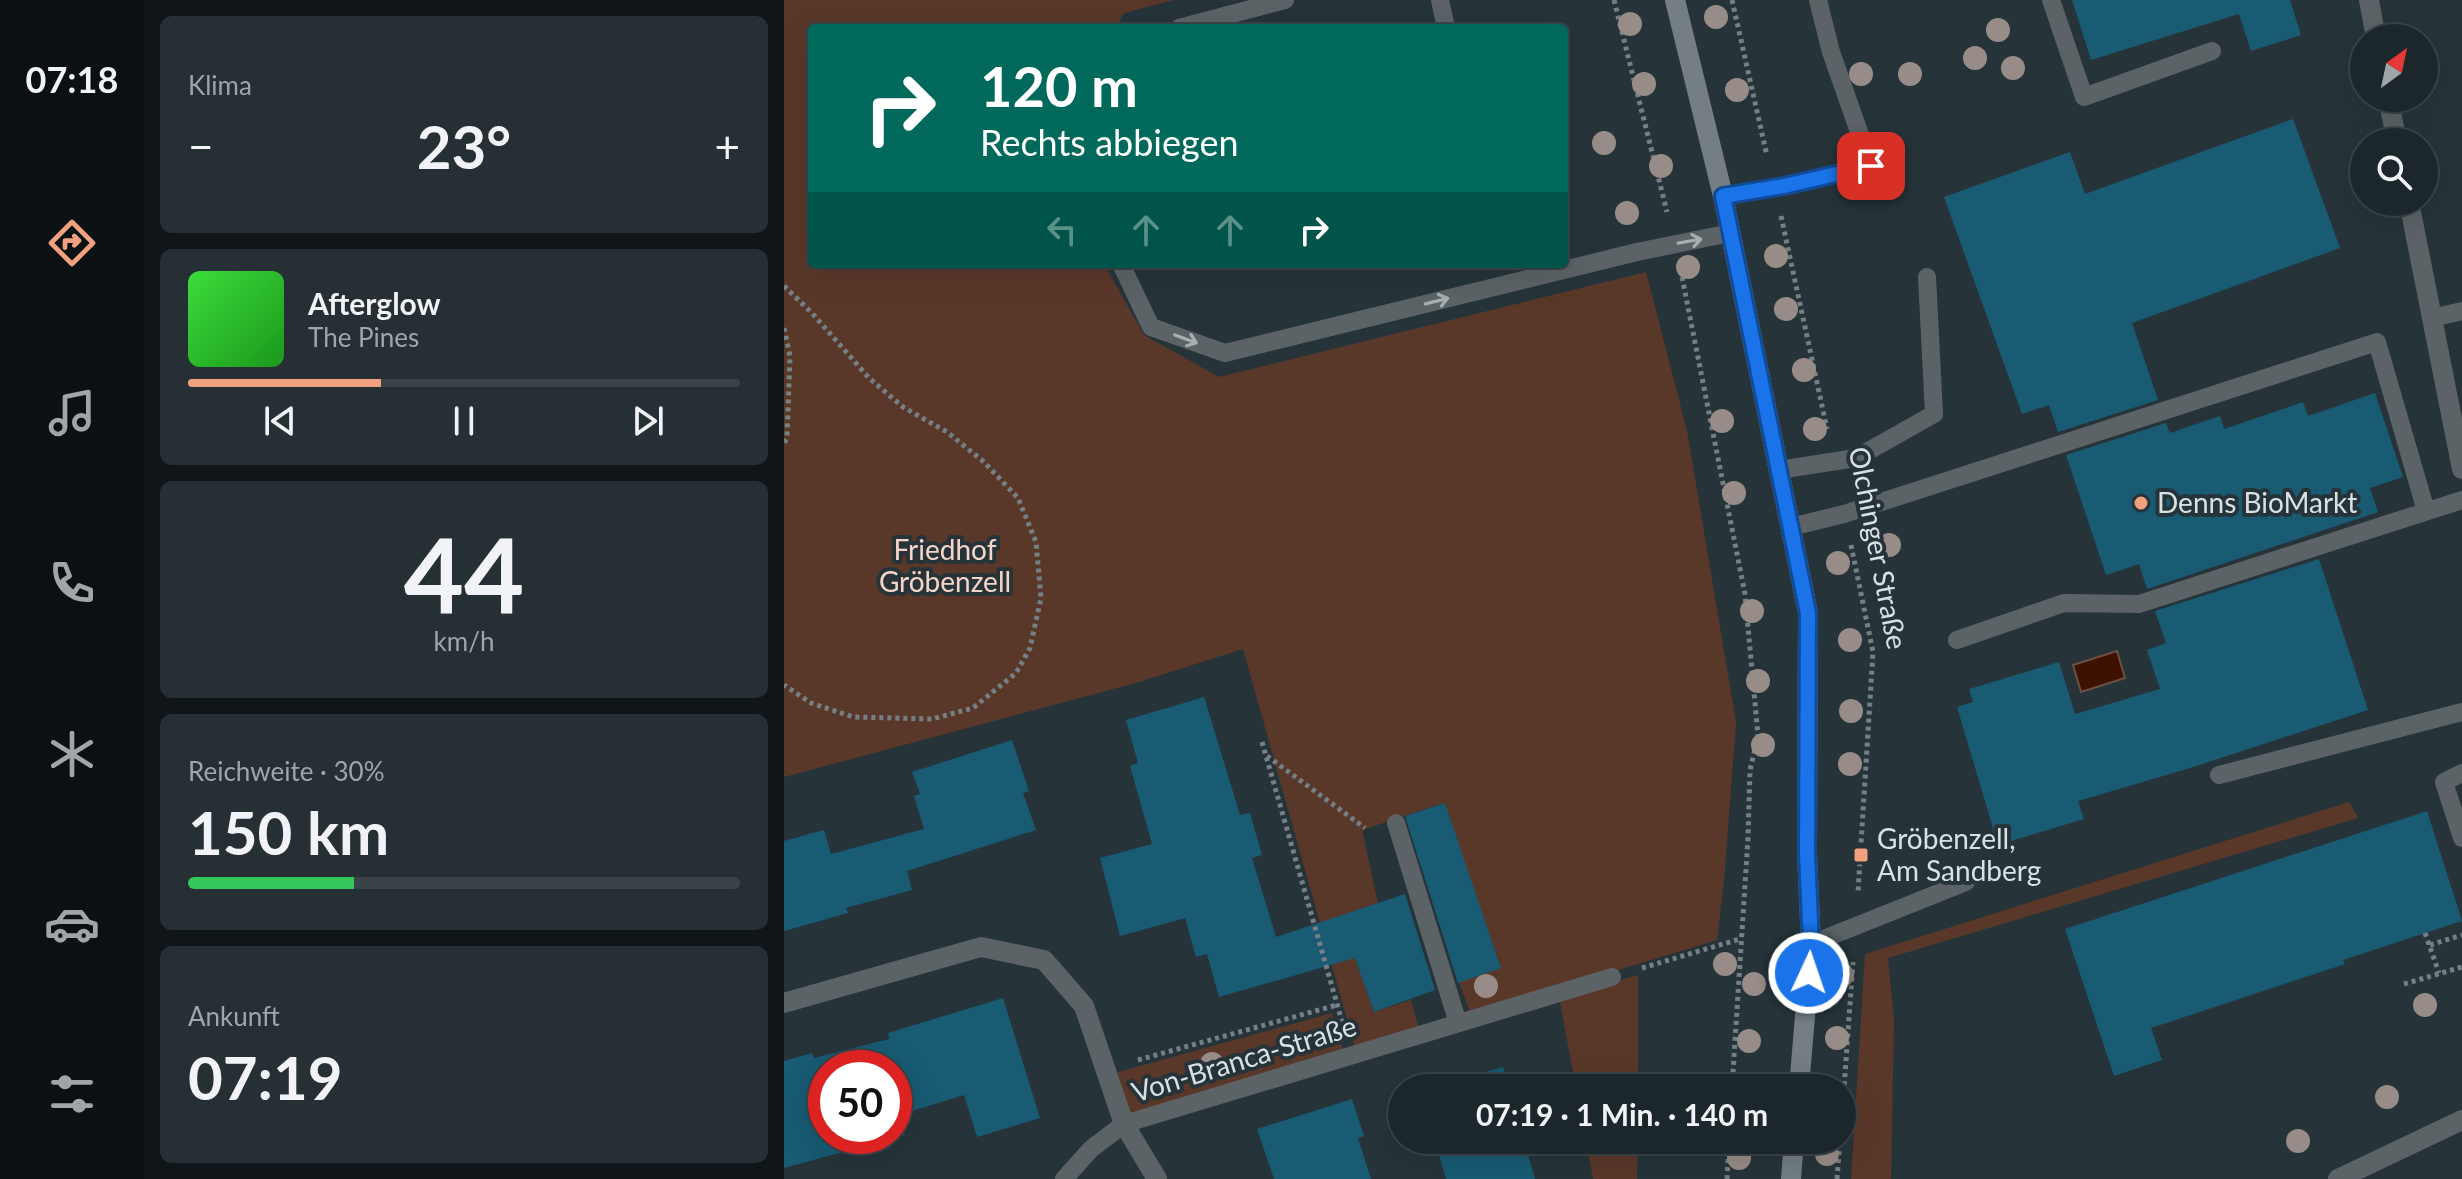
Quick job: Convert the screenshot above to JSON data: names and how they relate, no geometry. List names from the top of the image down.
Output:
{
  "streets": {
    "lane": ["Von-Branca-Straße"],
    "path": ["Olchinger Straße"]
  },
  "parks": ["Friedhof Gröbenzell"],
  "places": {
    "other": ["Denns BioMarkt"],
    "transit": ["Gröbenzell, Am Sandberg"]
  },
  "north": "top right",
  "page": {
    "tabs": "07:18",
    "tile": [
      "Klima",
      ["44", "km/h"],
      ["Reichweite · 30%", "150 km"],
      ["Ankunft", "07:19"]
    ],
    "turn": ["120 m", "Rechts abbiegen"],
    "heat": ["−", "23°", "+"],
    "song": ["Afterglow", "The Pines"],
    "limit": "50",
    "trip": "07:19 · 1 Min. · 140 m"
  }
}
